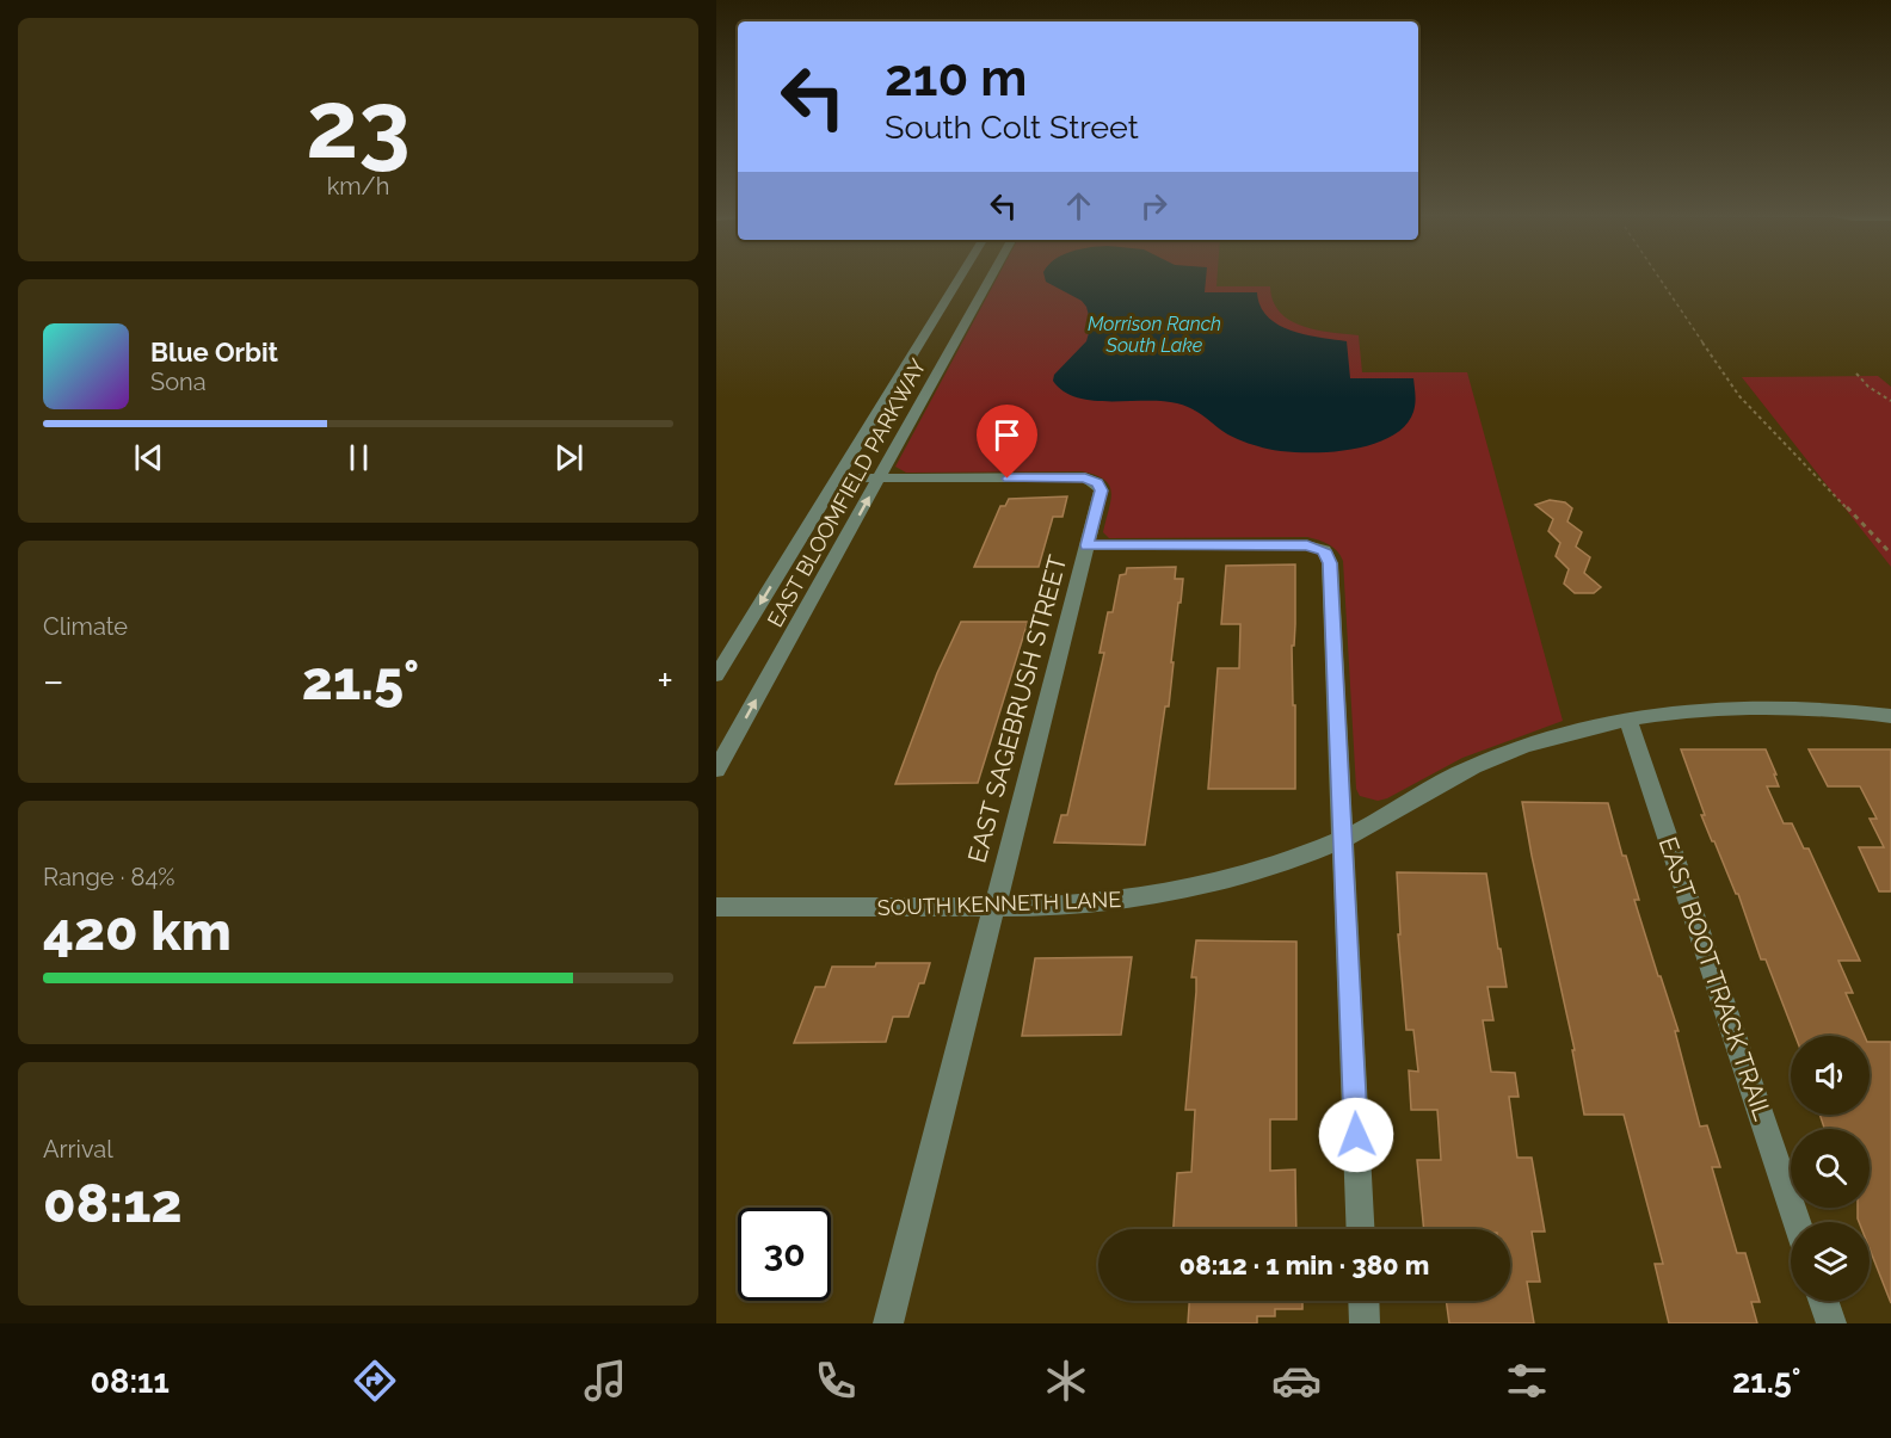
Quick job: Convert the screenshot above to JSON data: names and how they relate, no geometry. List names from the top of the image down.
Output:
{
  "streets": {
    "street": [
      "EAST BLOOMFIELD PARKWAY",
      "EAST SAGEBRUSH STREET",
      "SOUTH KENNETH LANE",
      "EAST BOOT TRACK TRAIL"
    ]
  },
  "crossings": [
    ["EAST BLOOMFIELD PARKWAY", "EAST SAGEBRUSH STREET"],
    ["EAST SAGEBRUSH STREET", "SOUTH KENNETH LANE"],
    ["SOUTH KENNETH LANE", "EAST BOOT TRACK TRAIL"]
  ],
  "water": ["Morrison Ranch South Lake"],
  "page": {
    "tile": [
      ["23", "km/h"],
      "Climate",
      ["Range · 84%", "420 km"],
      ["Arrival", "08:12"]
    ],
    "turn": ["210 m", "South Colt Street"],
    "song": ["Blue Orbit", "Sona"],
    "heat": ["−", "21.5°", "+"],
    "limit": "30",
    "trip": "08:12 · 1 min · 380 m",
    "tabs": ["08:11", "21.5°"]
  }
}
